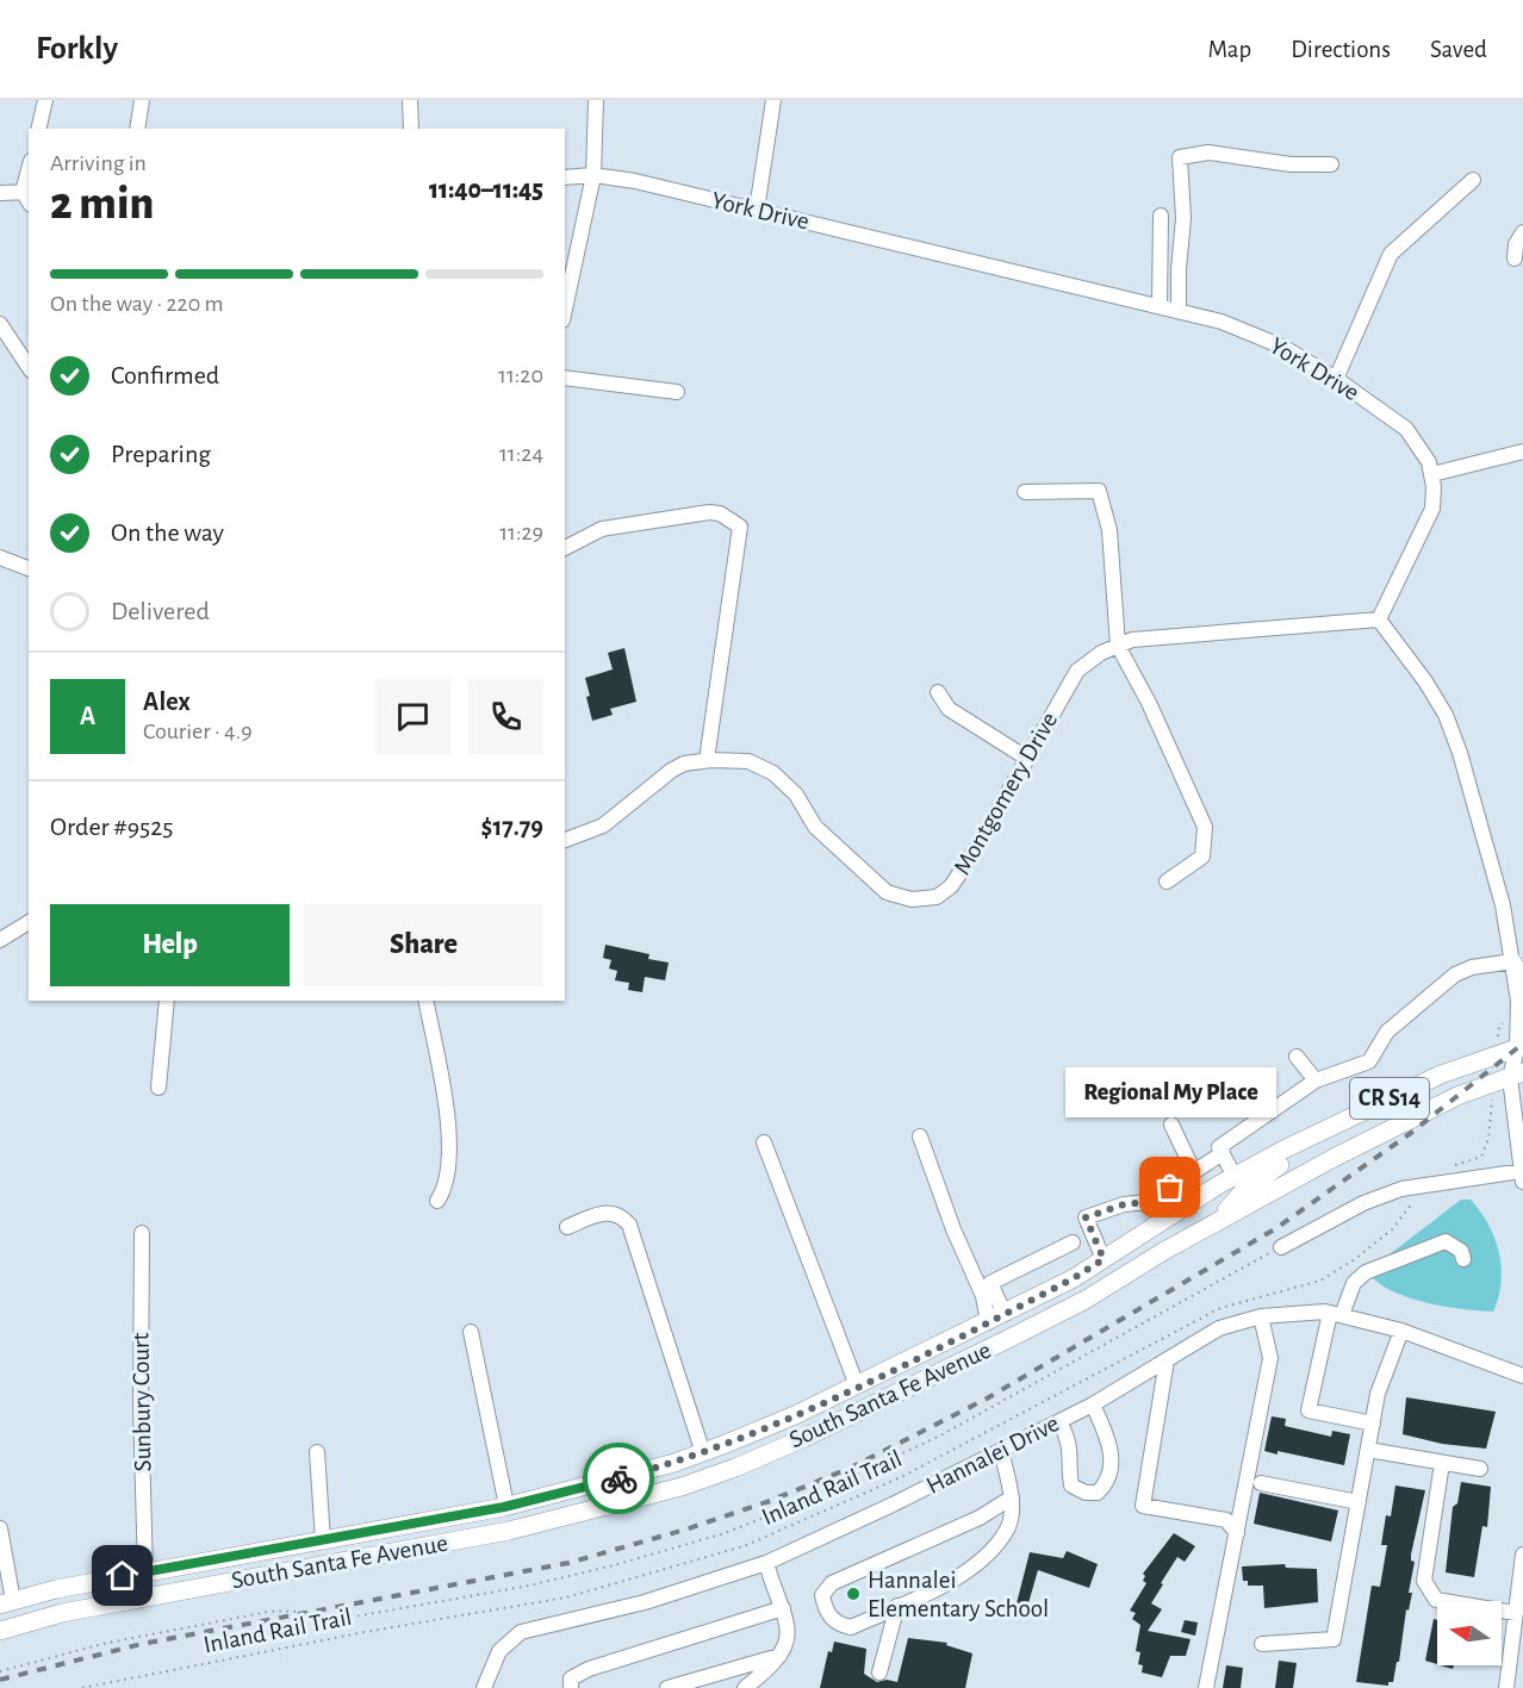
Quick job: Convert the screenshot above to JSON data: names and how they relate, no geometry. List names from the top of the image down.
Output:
{
  "streets": {
    "main road": ["CR S14", "South Santa Fe Avenue"],
    "street": [
      "York Drive",
      "Montgomery Drive",
      "Sunbury Court",
      "Hannalei Drive"
    ],
    "path": ["Inland Rail Trail"]
  },
  "crossings": [
    ["York Drive", "Montgomery Drive"],
    ["South Santa Fe Avenue", "Sunbury Court"]
  ],
  "places": ["Regional My Place", "Hannalei Elementary School"],
  "north": "left",
  "page": {
    "header": "Forkly",
    "nav": ["Map", "Directions", "Saved"],
    "heading": ["2 min", "Arriving in", "11:40–11:45"],
    "panel": [
      "Alex",
      "Courier · 4.9",
      "Order #9525",
      "$17.79"
    ],
    "bar": "On the way · 220 m",
    "list": [
      ["Confirmed", "11:20"],
      ["Preparing", "11:24"],
      ["On the way", "11:29"],
      "Delivered"
    ],
    "round": "A",
    "buttons": ["Help", "Share"],
    "bubble": "Regional My Place"
  }
}
